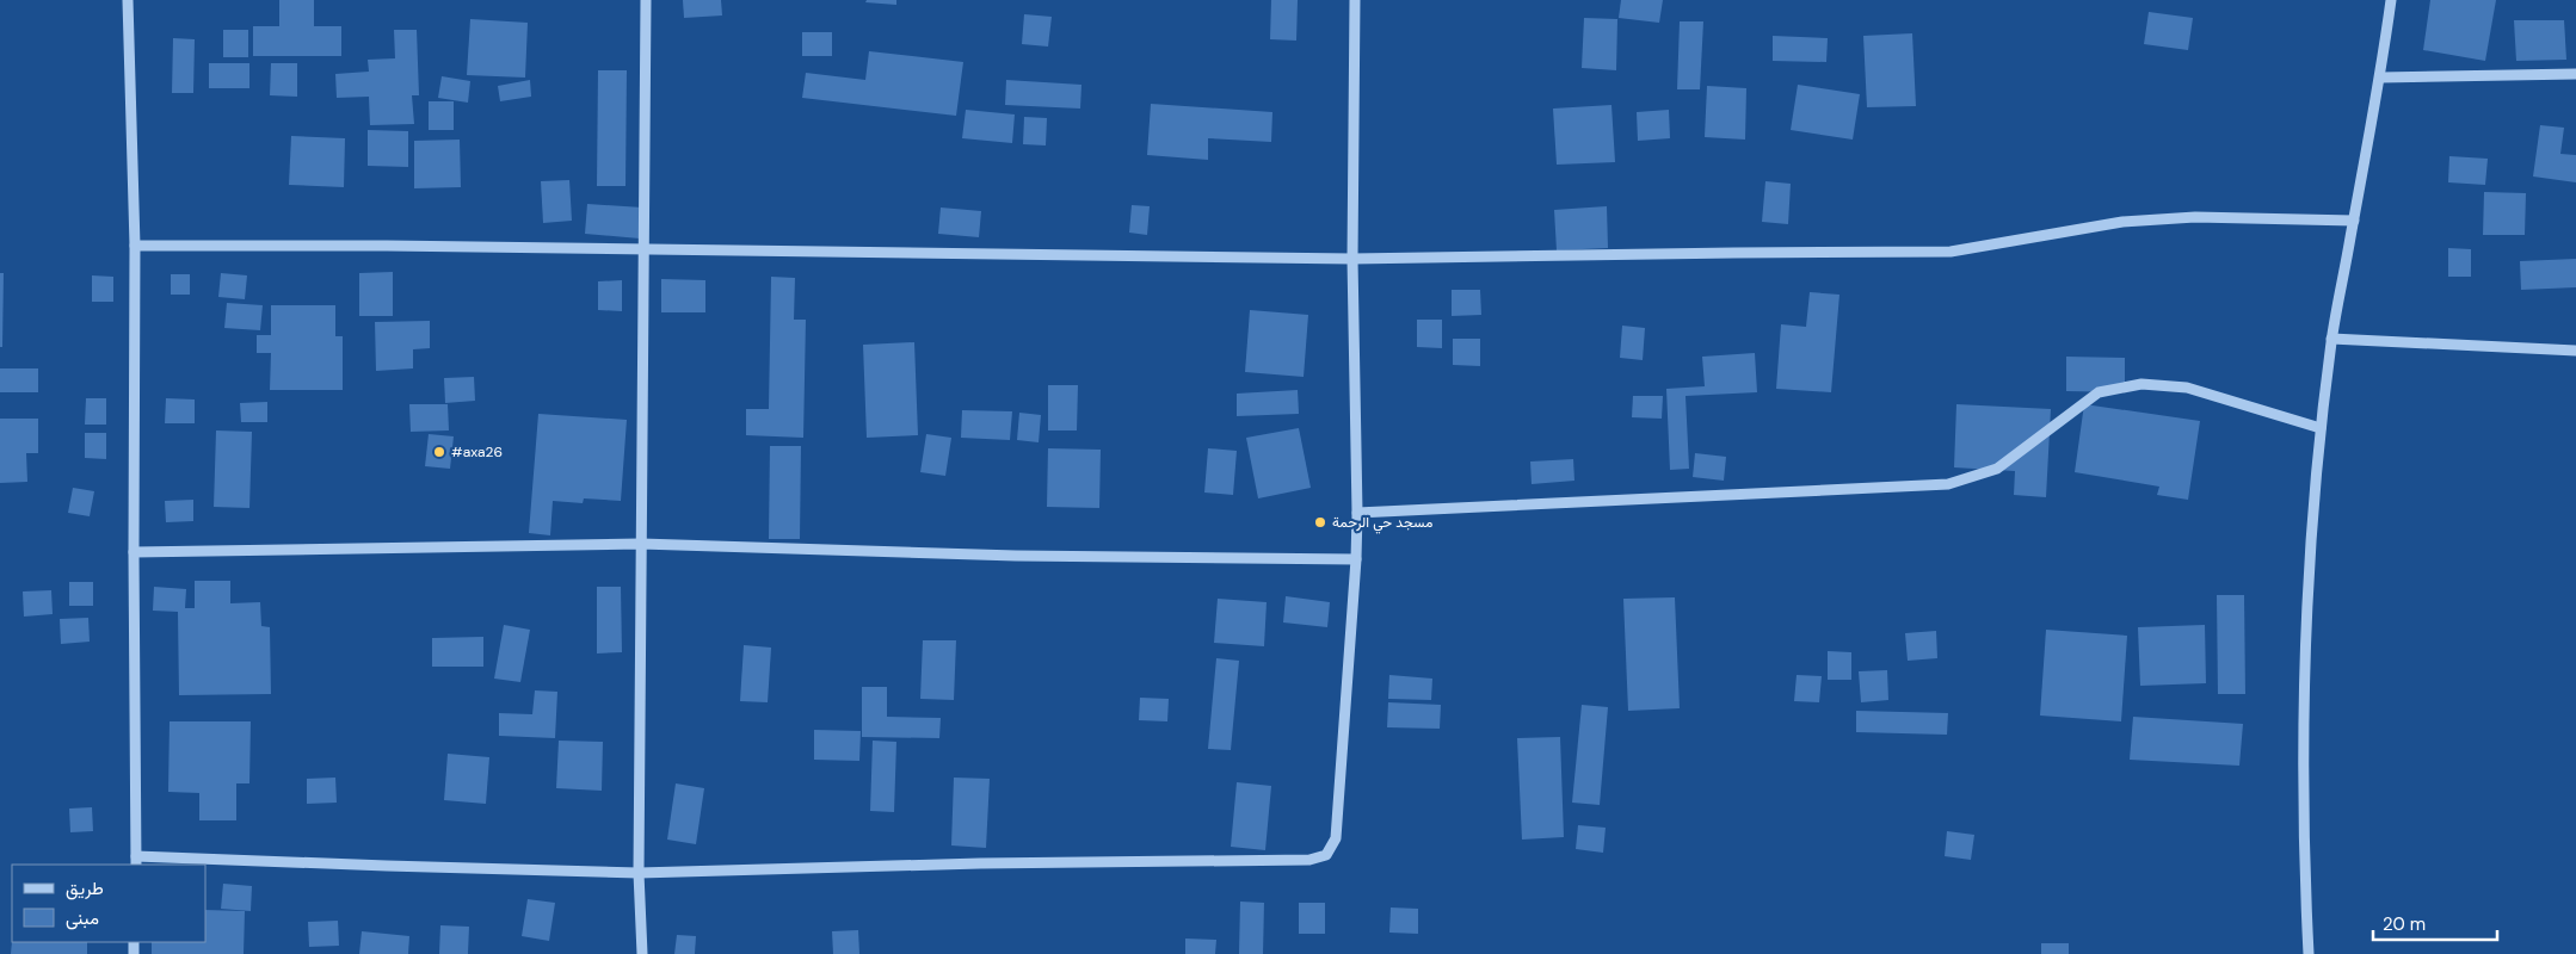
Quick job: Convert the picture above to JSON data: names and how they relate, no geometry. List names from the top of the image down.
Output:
{
  "places": ["#axa26", "مسجد حي الرحمة"],
  "legend": ["طريق", "مبنى"],
  "scale_bar": "20 m"
}
